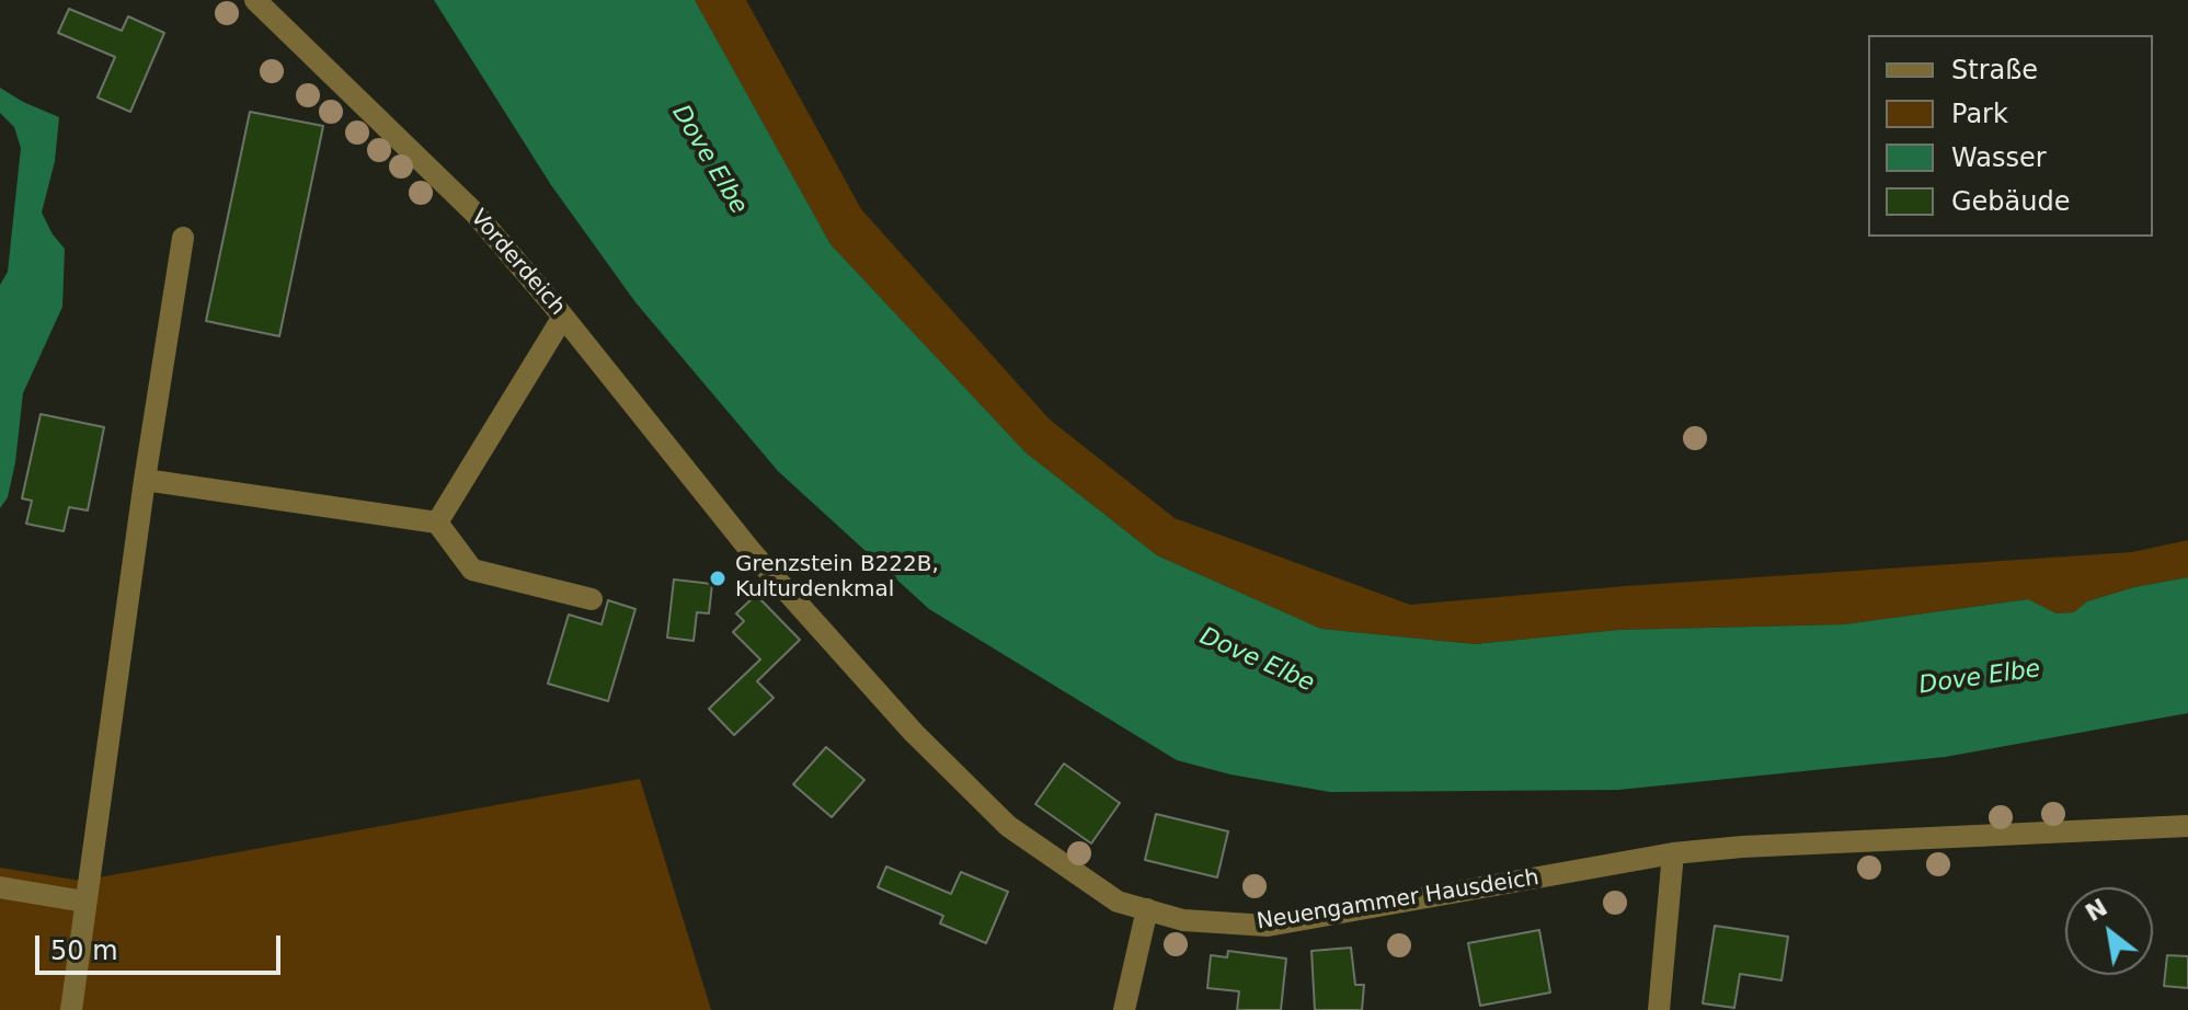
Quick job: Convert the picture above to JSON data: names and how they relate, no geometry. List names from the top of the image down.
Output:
{
  "streets": {
    "street": ["Vorderdeich", "Neuengammer Hausdeich"]
  },
  "crossings": [
    ["Vorderdeich", "Neuengammer Hausdeich"]
  ],
  "water": ["Dove Elbe"],
  "places": ["Grenzstein B222B, Kulturdenkmal"],
  "legend": [
    "Straße",
    "Park",
    "Wasser",
    "Gebäude"
  ],
  "scale_bar": "50 m",
  "north": "top left"
}
